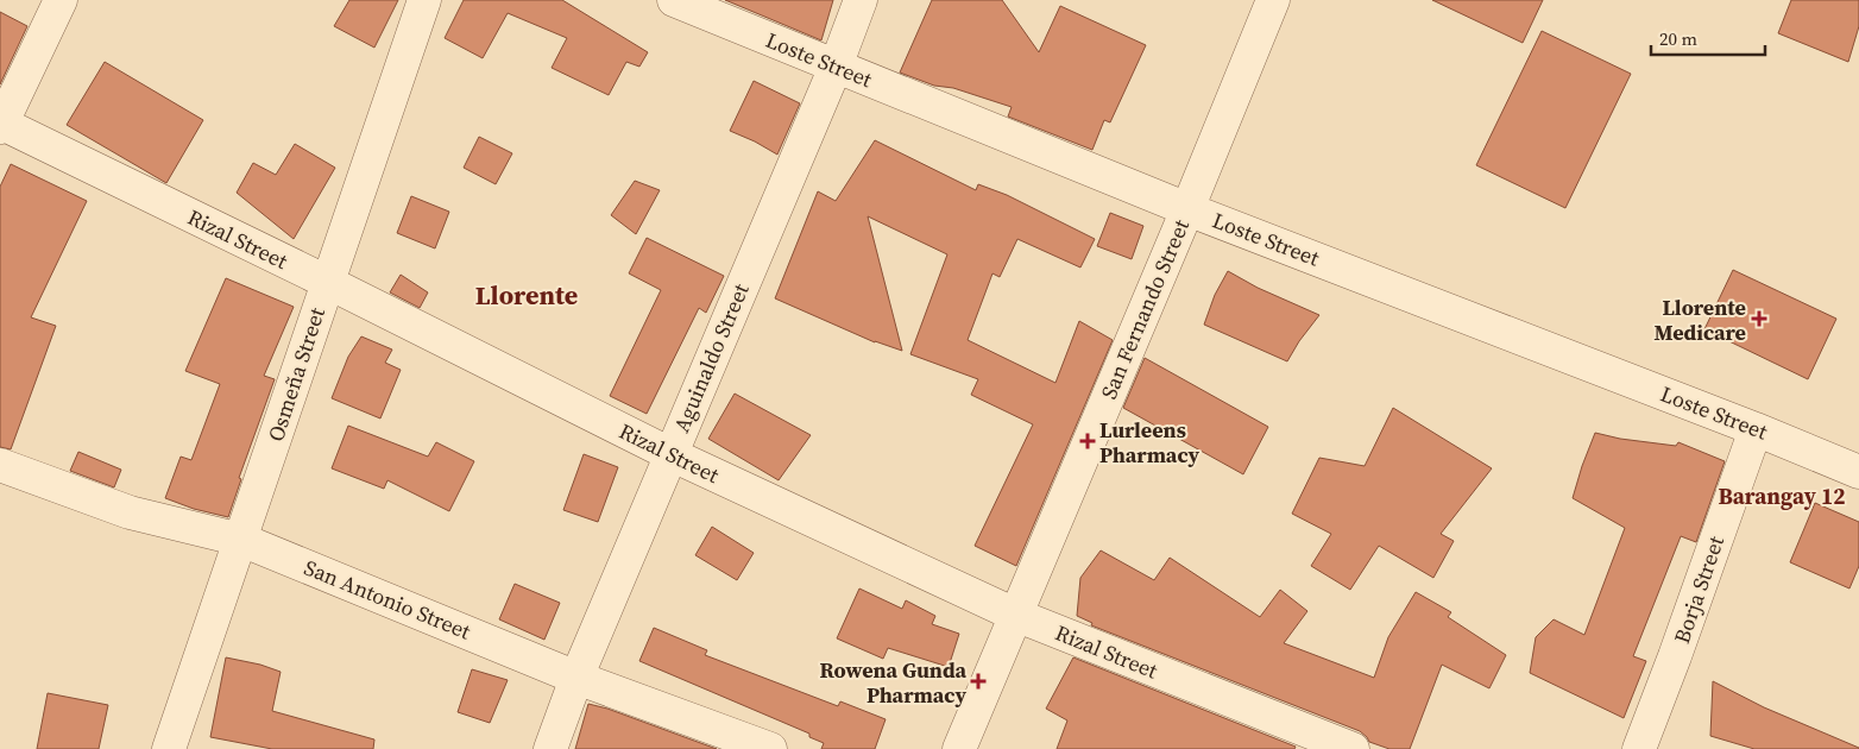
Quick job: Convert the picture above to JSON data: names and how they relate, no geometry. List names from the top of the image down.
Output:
{
  "streets": {
    "street": [
      "Loste Street",
      "Rizal Street",
      "San Fernando Street",
      "Aguinaldo Street",
      "Osmeña Street",
      "Borja Street",
      "San Antonio Street"
    ]
  },
  "crossings": [
    ["Loste Street", "San Fernando Street"],
    ["Loste Street", "Aguinaldo Street"],
    ["Loste Street", "Borja Street"],
    ["Rizal Street", "San Fernando Street"],
    ["Rizal Street", "Aguinaldo Street"],
    ["Rizal Street", "Osmeña Street"],
    ["Aguinaldo Street", "San Antonio Street"],
    ["Osmeña Street", "San Antonio Street"]
  ],
  "districts": ["Llorente", "Barangay 12"],
  "places": {
    "health": ["Llorente Medicare", "Lurleens Pharmacy", "Rowena Gunda Pharmacy"]
  },
  "scale_bar": "20 m"
}
